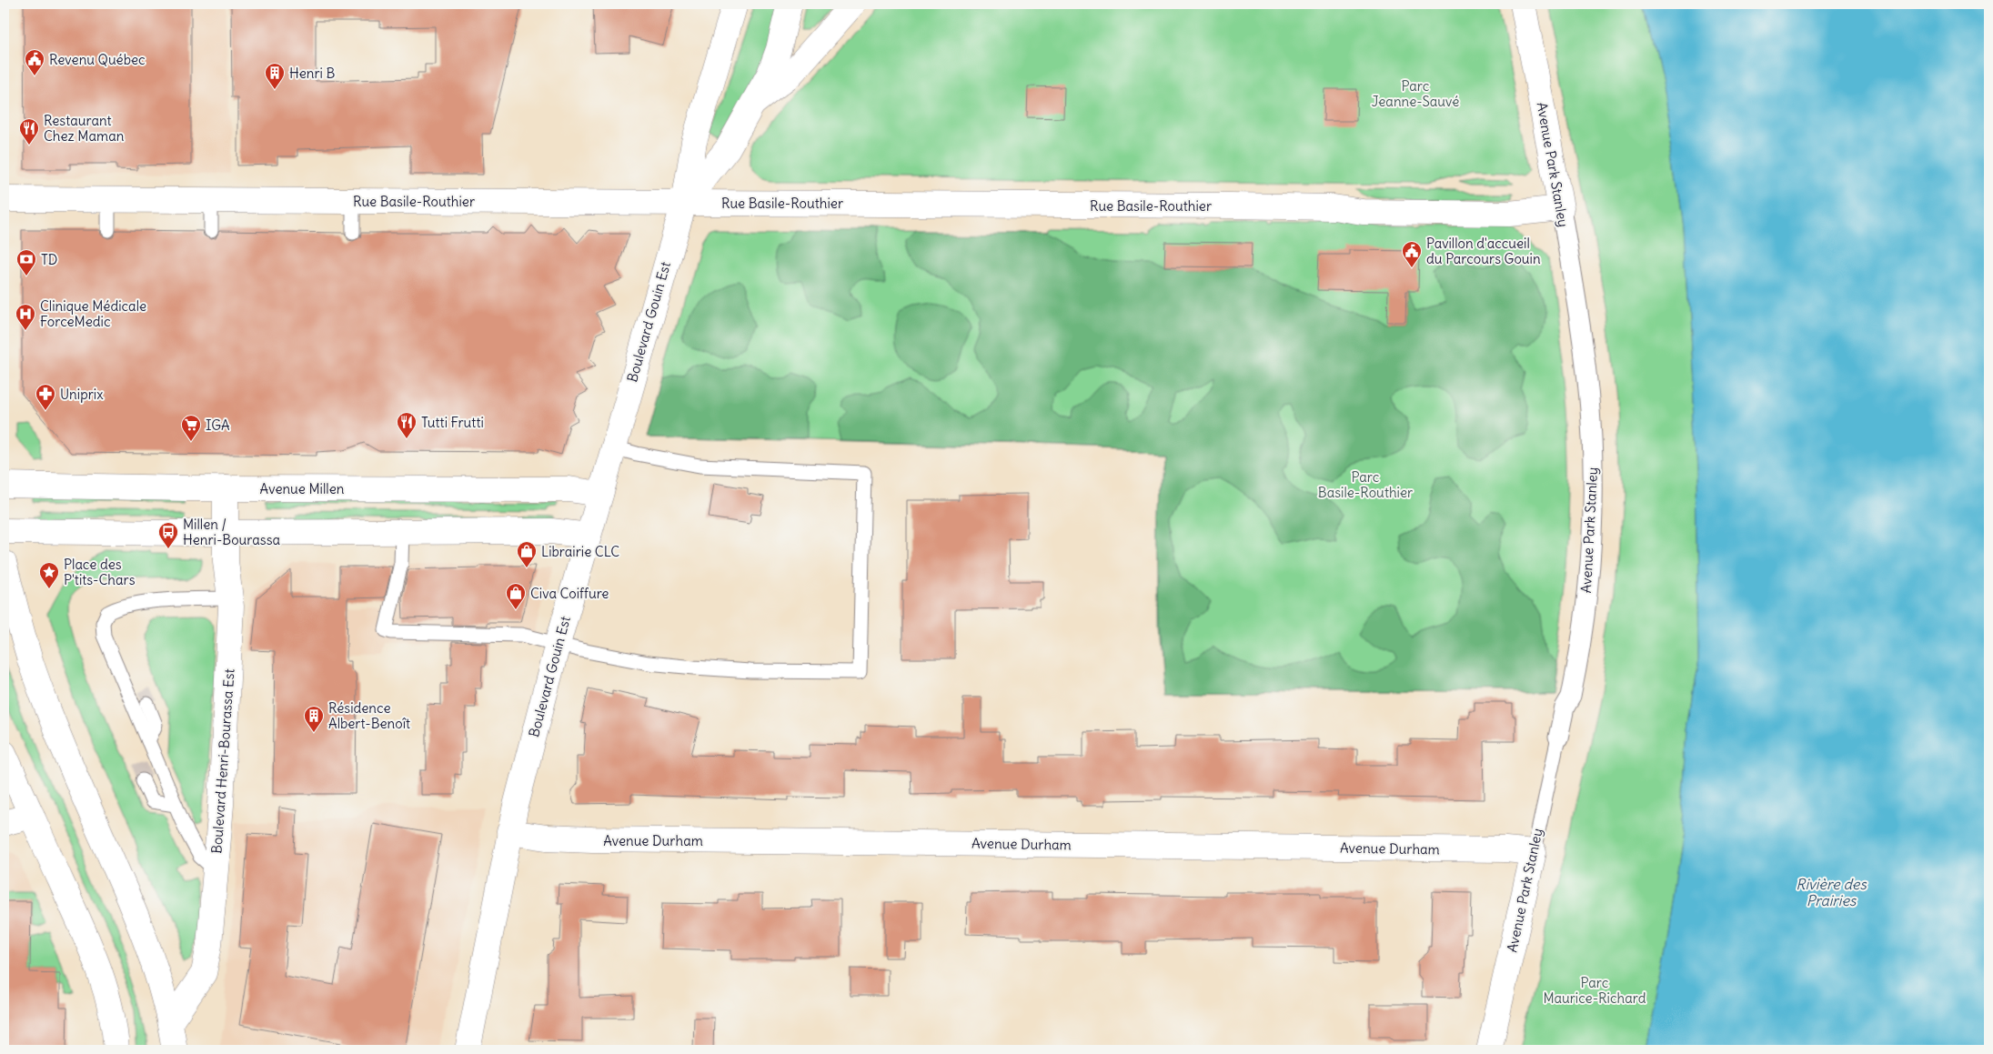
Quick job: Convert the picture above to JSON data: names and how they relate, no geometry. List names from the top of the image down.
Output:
{
  "streets": {
    "street": [
      "Avenue Park Stanley",
      "Rue Basile-Routhier",
      "Boulevard Gouin Est",
      "Avenue Millen",
      "Boulevard Henri-Bourassa Est",
      "Avenue Durham"
    ]
  },
  "crossings": [
    ["Avenue Park Stanley", "Rue Basile-Routhier"],
    ["Avenue Park Stanley", "Avenue Durham"],
    ["Rue Basile-Routhier", "Boulevard Gouin Est"],
    ["Boulevard Gouin Est", "Avenue Millen"],
    ["Boulevard Gouin Est", "Avenue Durham"],
    ["Avenue Millen", "Boulevard Henri-Bourassa Est"]
  ],
  "water": ["Rivière des Prairies"],
  "parks": ["Parc Jeanne-Sauvé", "Parc Basile-Routhier", "Parc Maurice-Richard"],
  "places": {
    "public building": ["Revenu Québec", "Pavillon d'accueil du Parcours Gouin"],
    "building": ["Henri B", "Résidence Albert-Benoît"],
    "restaurant": ["Restaurant Chez Maman", "Tutti Frutti"],
    "bank": ["TD"],
    "hospital": ["Clinique Médicale ForceMedic"],
    "pharmacy": ["Uniprix"],
    "supermarket": ["IGA"],
    "bus stop": ["Millen / Henri-Bourassa"],
    "shop": ["Librairie CLC", "Civa Coiffure"],
    "place": ["Place des P'tits-Chars"]
  }
}
